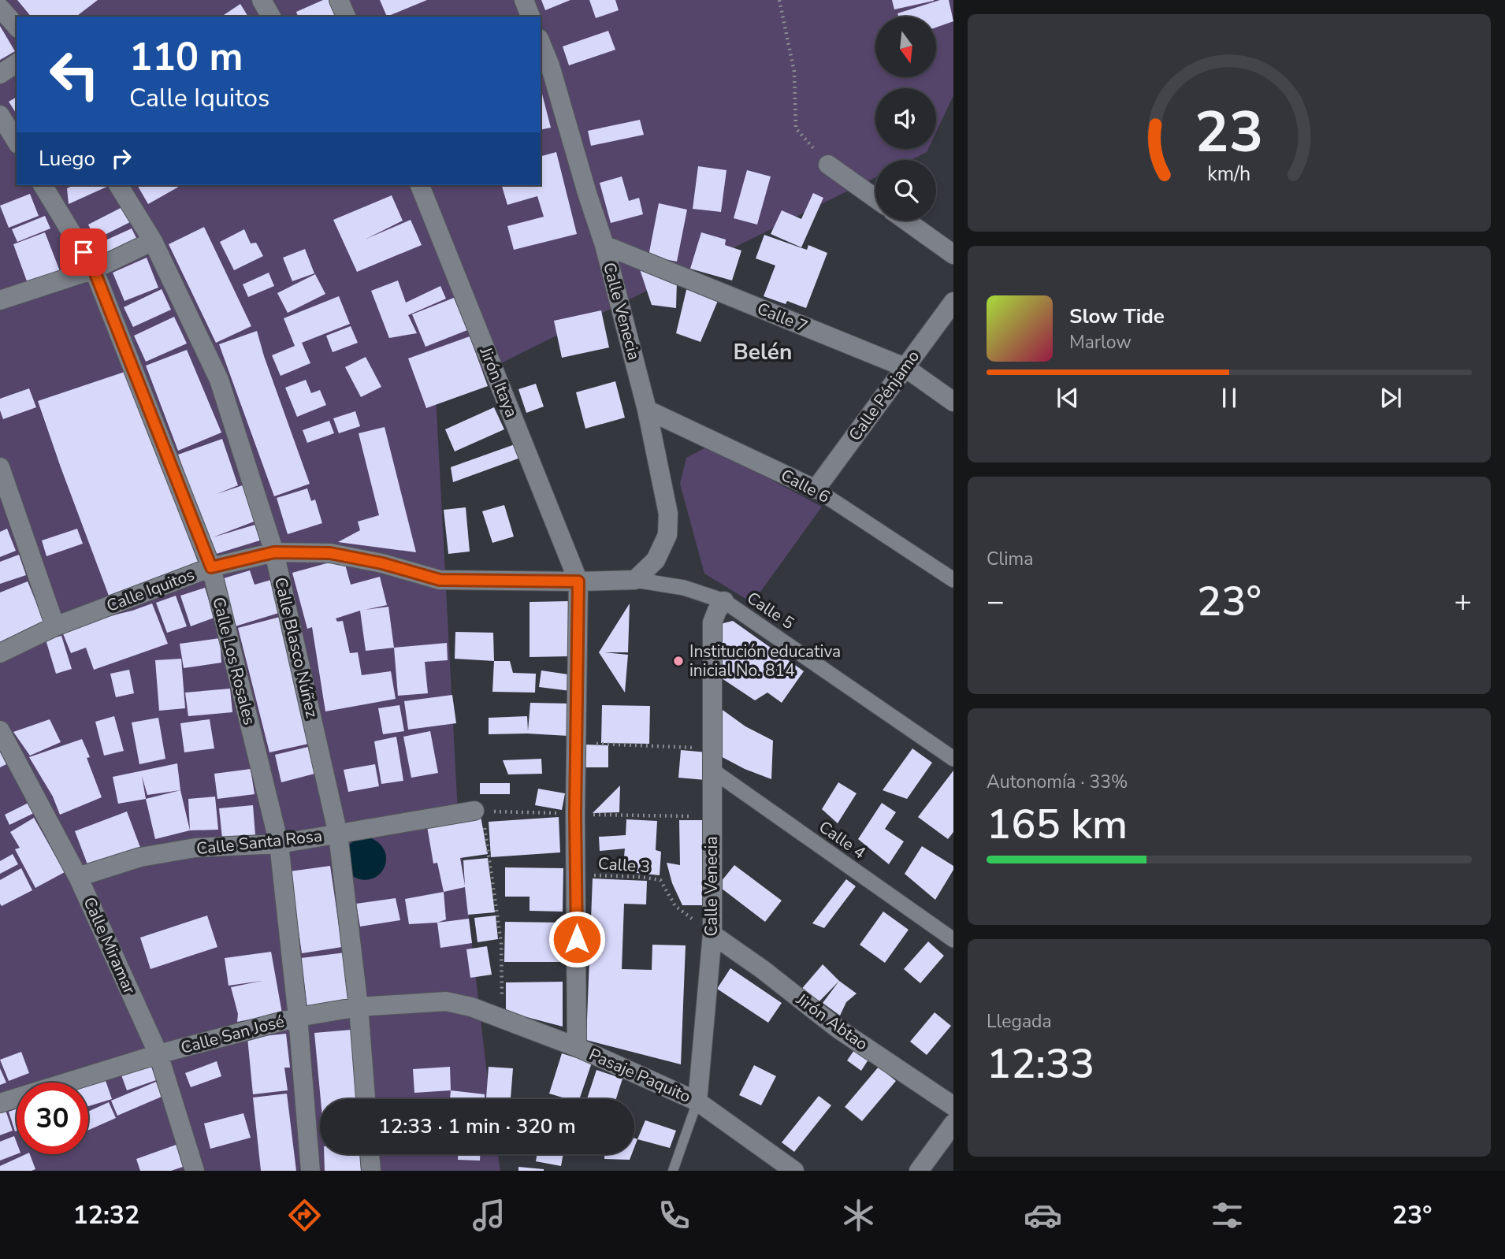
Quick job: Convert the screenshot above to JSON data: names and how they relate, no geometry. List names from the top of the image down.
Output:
{
  "streets": {
    "street": [
      "Calle Venecia",
      "Calle 7",
      "Jirón Itaya",
      "Calle Pénjamo",
      "Calle 6",
      "Calle Iquitos",
      "Calle 5",
      "Calle Blasco Núñez",
      "Calle Los Rosales",
      "Calle 4",
      "Calle Santa Rosa",
      "Calle Miramar",
      "Jirón Abtao",
      "Calle San José",
      "Pasaje Paquito"
    ],
    "path": ["Calle 3"]
  },
  "crossings": [
    ["Calle Venecia", "Calle 7"],
    ["Calle Venecia", "Calle 6"],
    ["Calle Venecia", "Calle Iquitos"],
    ["Calle Venecia", "Calle 5"],
    ["Calle Venecia", "Calle 4"],
    ["Calle Venecia", "Calle 3"],
    ["Calle Venecia", "Jirón Abtao"],
    ["Calle Venecia", "Pasaje Paquito"],
    ["Calle 7", "Calle Pénjamo"],
    ["Jirón Itaya", "Calle Iquitos"],
    ["Calle Pénjamo", "Calle 6"],
    ["Calle Iquitos", "Calle 5"],
    ["Calle Iquitos", "Calle Blasco Núñez"],
    ["Calle Iquitos", "Calle Los Rosales"],
    ["Calle Blasco Núñez", "Calle Santa Rosa"],
    ["Calle Blasco Núñez", "Calle San José"],
    ["Calle Los Rosales", "Calle Santa Rosa"],
    ["Calle Los Rosales", "Calle San José"],
    ["Calle Santa Rosa", "Calle Miramar"],
    ["Calle 3", "Jirón Abtao"],
    ["Calle Miramar", "Calle San José"],
    ["Calle San José", "Pasaje Paquito"]
  ],
  "districts": ["Belén"],
  "places": ["Institución educativa inicial No. 814"],
  "north": "bottom",
  "page": {
    "turn": ["110 m", "Calle Iquitos"],
    "then": "Luego",
    "song": ["Slow Tide", "Marlow"],
    "tile": [
      "Clima",
      ["Autonomía · 33%", "165 km"],
      ["Llegada", "12:33"]
    ],
    "heat": ["−", "23°", "+"],
    "limit": "30",
    "trip": "12:33 · 1 min · 320 m",
    "tabs": ["12:32", "23°"],
    "gauge": ["23", "km/h"]
  }
}
